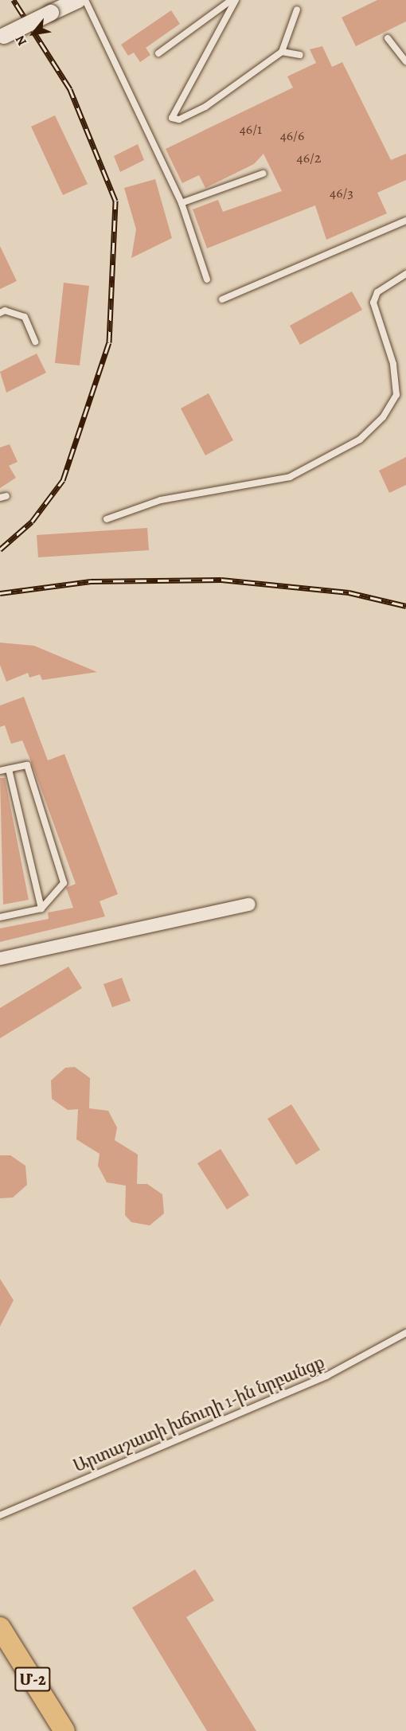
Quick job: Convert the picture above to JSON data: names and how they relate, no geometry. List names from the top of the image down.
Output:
{
  "streets": {
    "main road": ["Մ-2"],
    "lane": ["Արտաշատի խճուղի 1-ին նրբանցք"]
  },
  "house_numbers": [
    "46/1",
    "46/6",
    "46/2",
    "46/3"
  ],
  "north": "bottom left"
}
